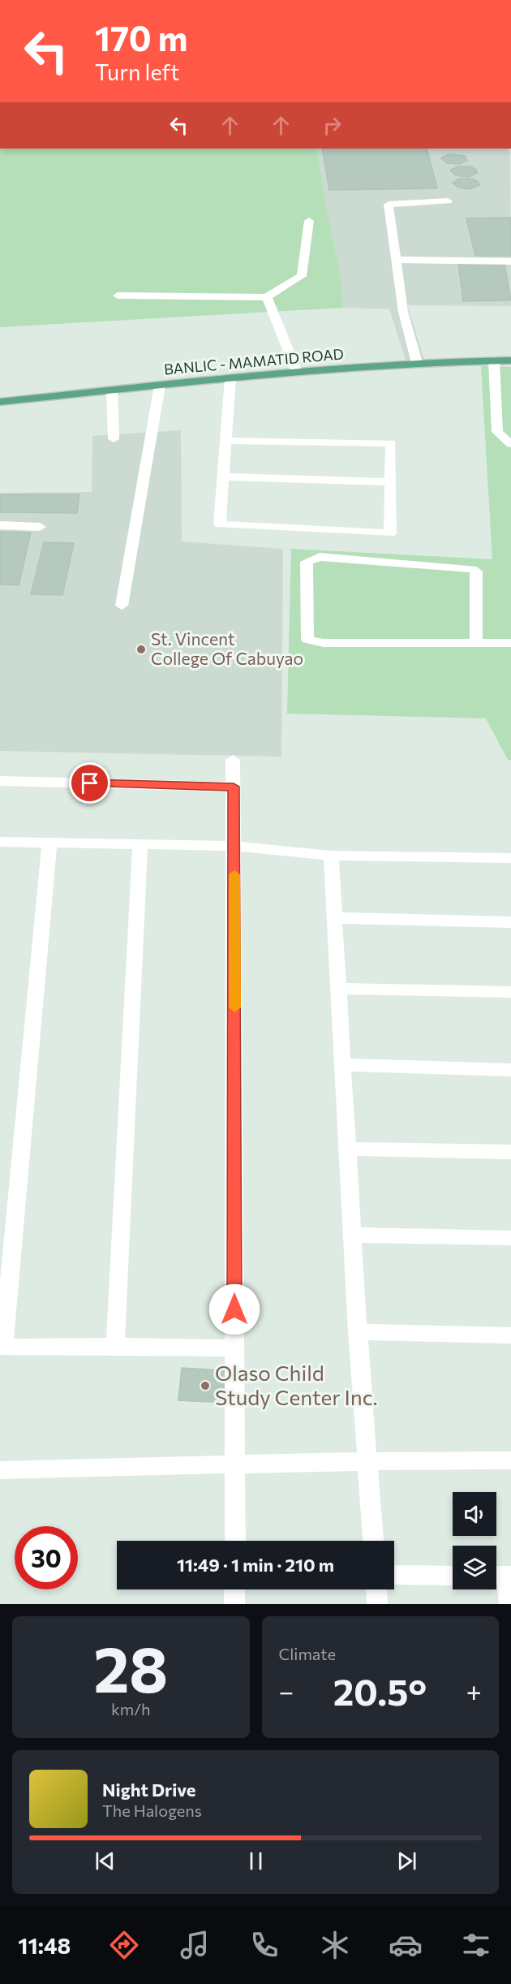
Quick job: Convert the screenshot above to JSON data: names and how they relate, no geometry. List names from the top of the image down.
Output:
{
  "streets": {
    "main road": ["BANLIC - MAMATID ROAD"]
  },
  "places": ["St. Vincent College Of Cabuyao", "Olaso Child Study Center Inc."],
  "page": {
    "turn": ["170 m", "Turn left"],
    "limit": "30",
    "trip": "11:49 · 1 min · 210 m",
    "tile": [
      ["28", "km/h"],
      "Climate"
    ],
    "heat": ["−", "20.5°", "+"],
    "song": ["Night Drive", "The Halogens"],
    "tabs": "11:48"
  }
}
